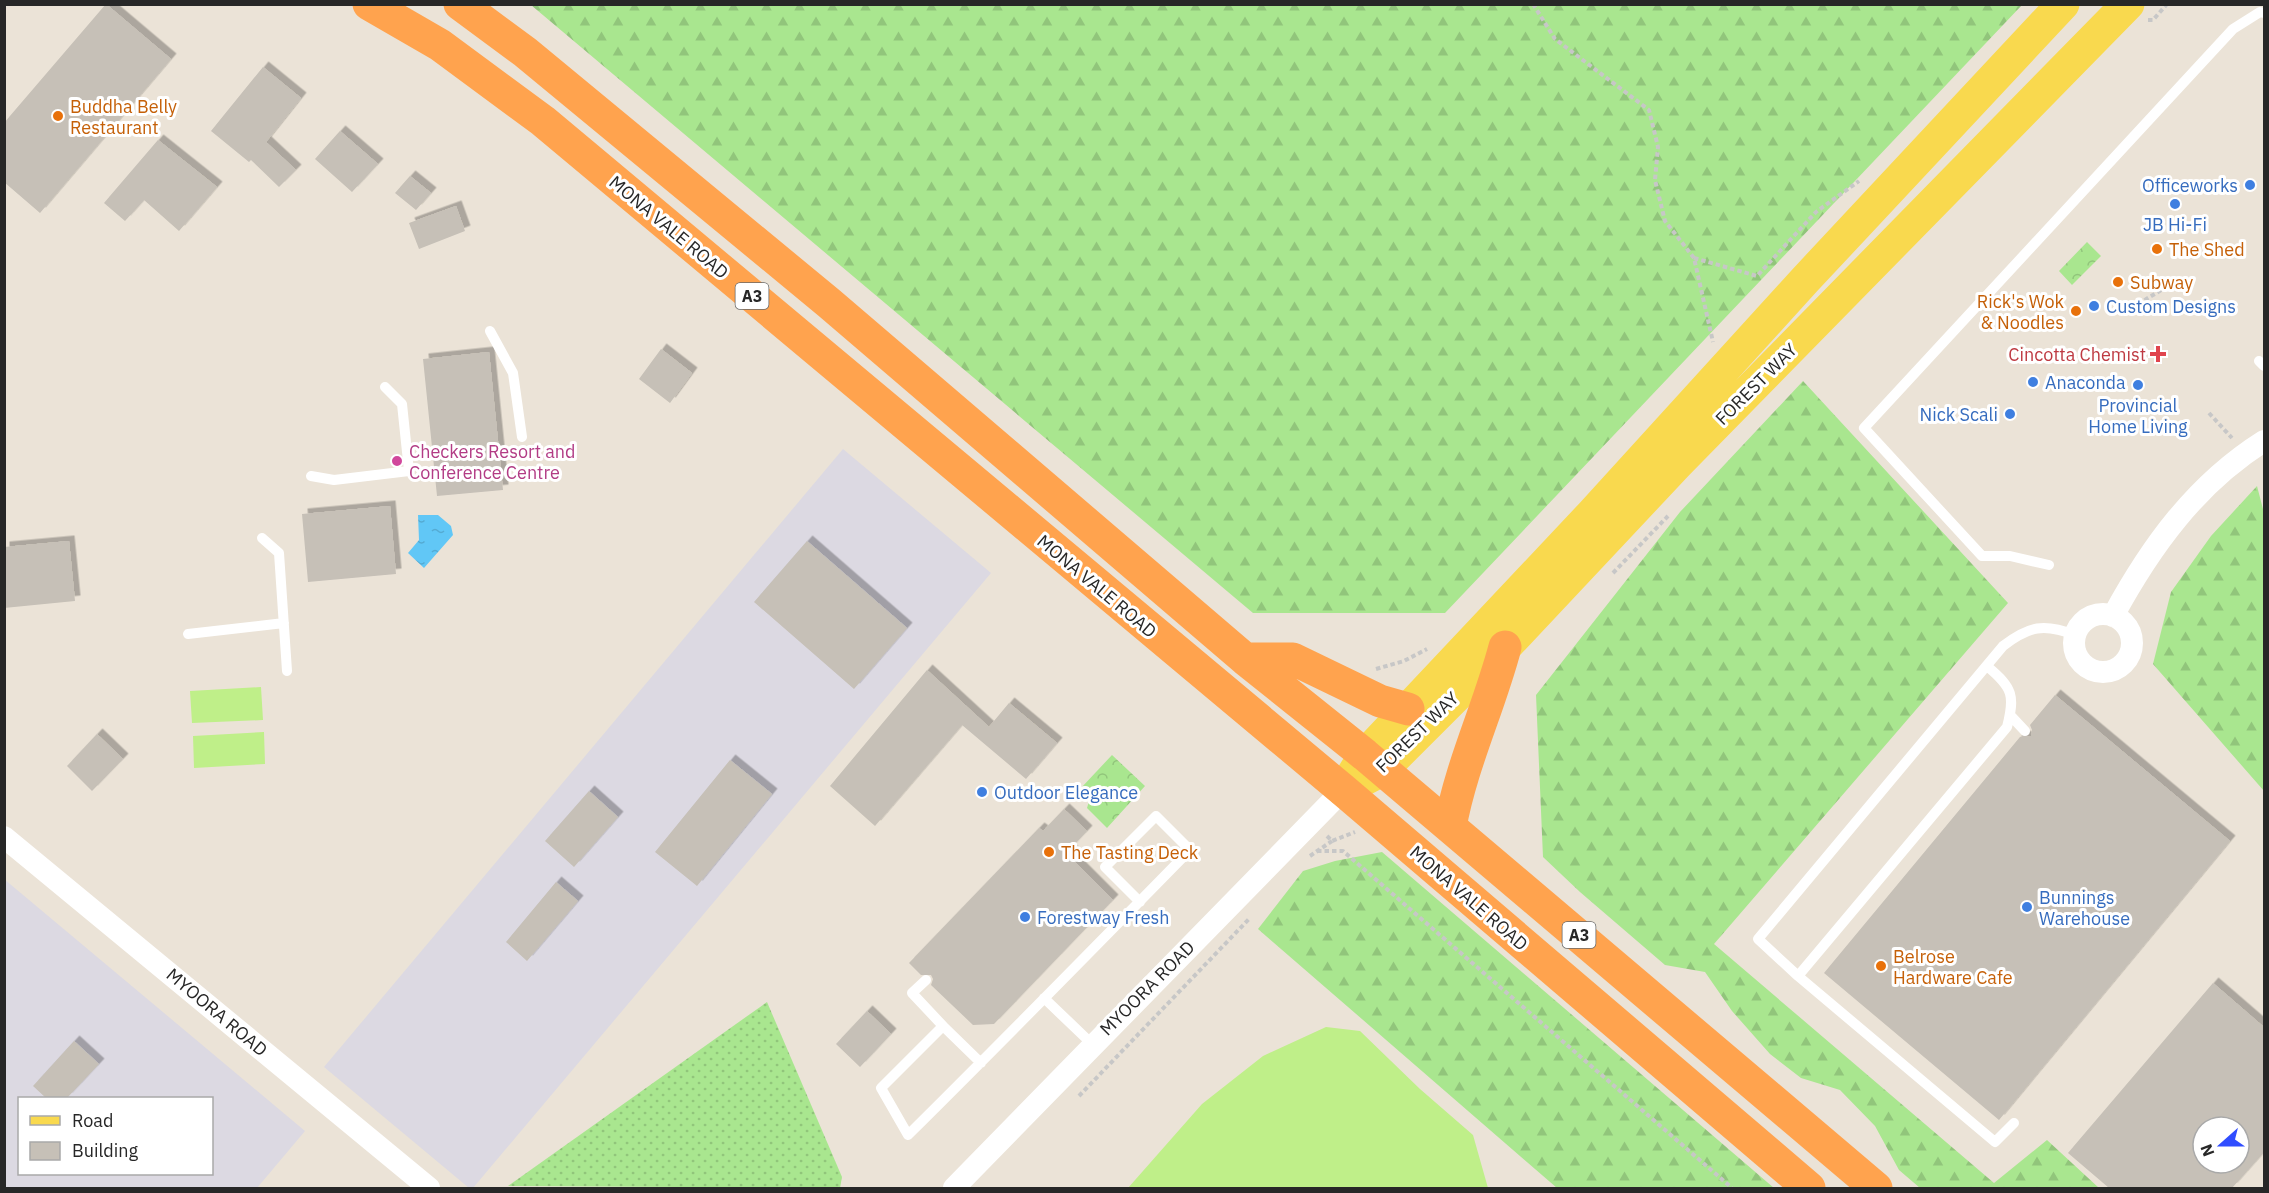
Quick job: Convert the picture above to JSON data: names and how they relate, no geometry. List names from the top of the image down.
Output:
{
  "streets": {
    "highway": ["MONA VALE ROAD", "A3"],
    "main road": ["FOREST WAY"],
    "street": ["MYOORA ROAD"]
  },
  "crossings": [
    ["MONA VALE ROAD", "FOREST WAY"],
    ["MONA VALE ROAD", "MYOORA ROAD"],
    ["A3", "FOREST WAY"],
    ["FOREST WAY", "MYOORA ROAD"]
  ],
  "places": {
    "other": [
      "Buddha Belly Restaurant",
      "Officeworks",
      "JB Hi-Fi",
      "The Shed",
      "Subway",
      "Custom Designs",
      "Rick's Wok & Noodles",
      "Anaconda",
      "Provincial Home Living",
      "Nick Scali",
      "Checkers Resort and Conference Centre",
      "Outdoor Elegance",
      "The Tasting Deck",
      "Bunnings Warehouse",
      "Forestway Fresh",
      "Belrose Hardware Cafe"
    ],
    "health": ["Cincotta Chemist"]
  },
  "legend": ["Road", "Building"],
  "north": "left"
}
